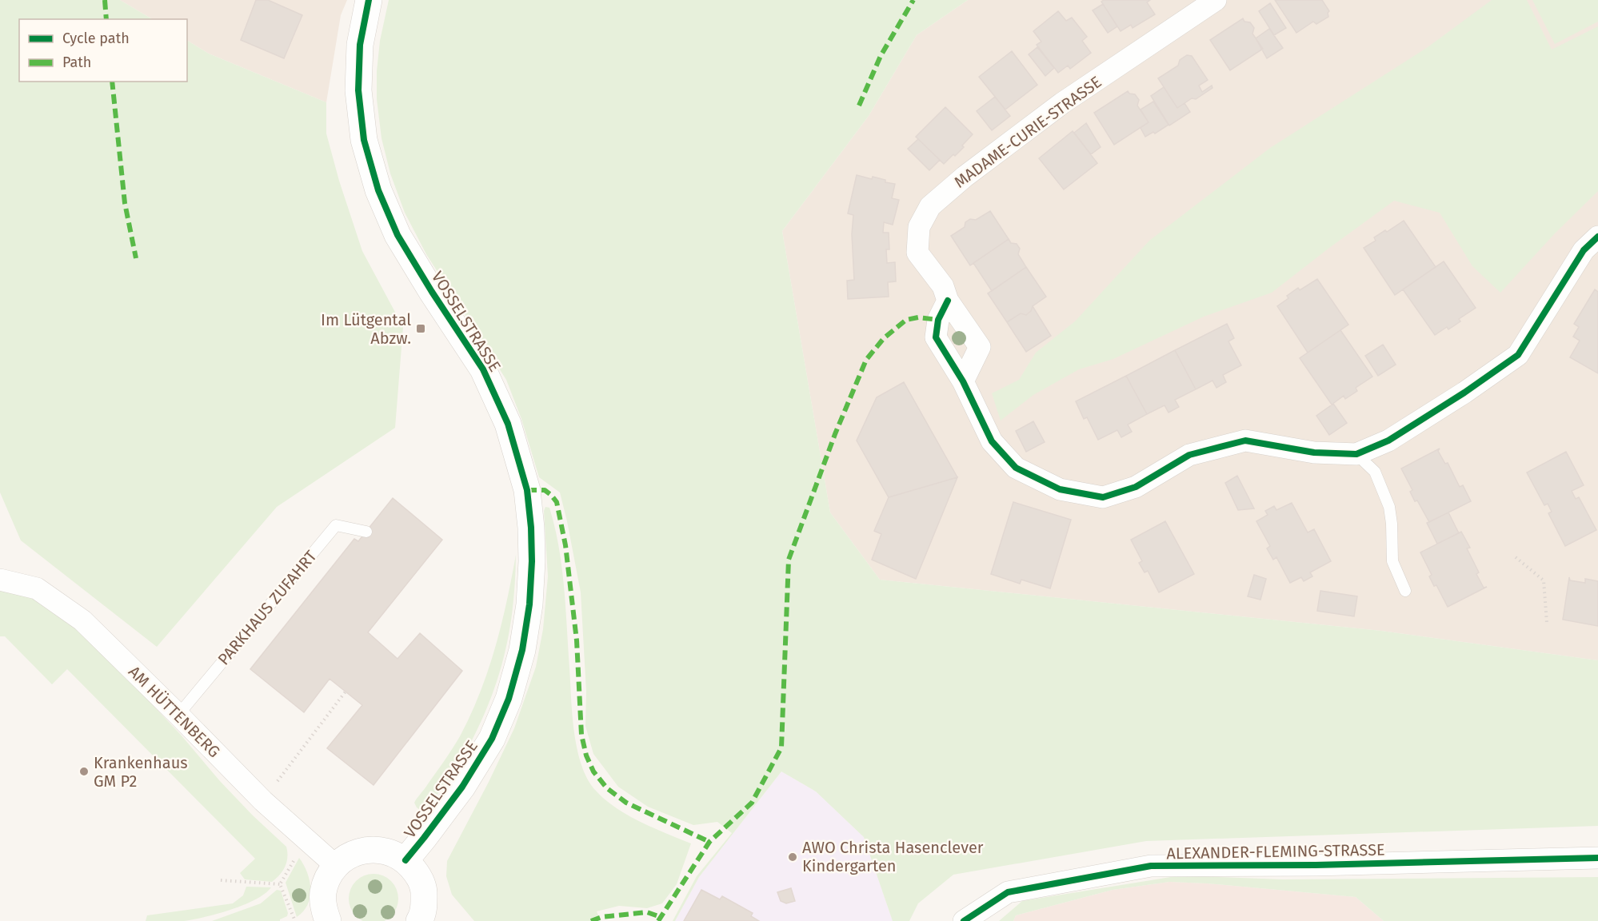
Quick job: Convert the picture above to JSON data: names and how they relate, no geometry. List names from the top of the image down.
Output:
{
  "streets": {
    "street": [
      "MADAME-CURIE-STRASSE",
      "VOSSELSTRASSE",
      "AM HÜTTENBERG",
      "ALEXANDER-FLEMING-STRASSE"
    ],
    "lane": ["PARKHAUS ZUFAHRT"]
  },
  "crossings": [
    ["PARKHAUS ZUFAHRT", "AM HÜTTENBERG"]
  ],
  "places": {
    "transit": ["Im Lütgental Abzw."],
    "other": ["Krankenhaus GM P2", "AWO Christa Hasenclever Kindergarten"]
  },
  "legend": ["Cycle path", "Path"]
}
